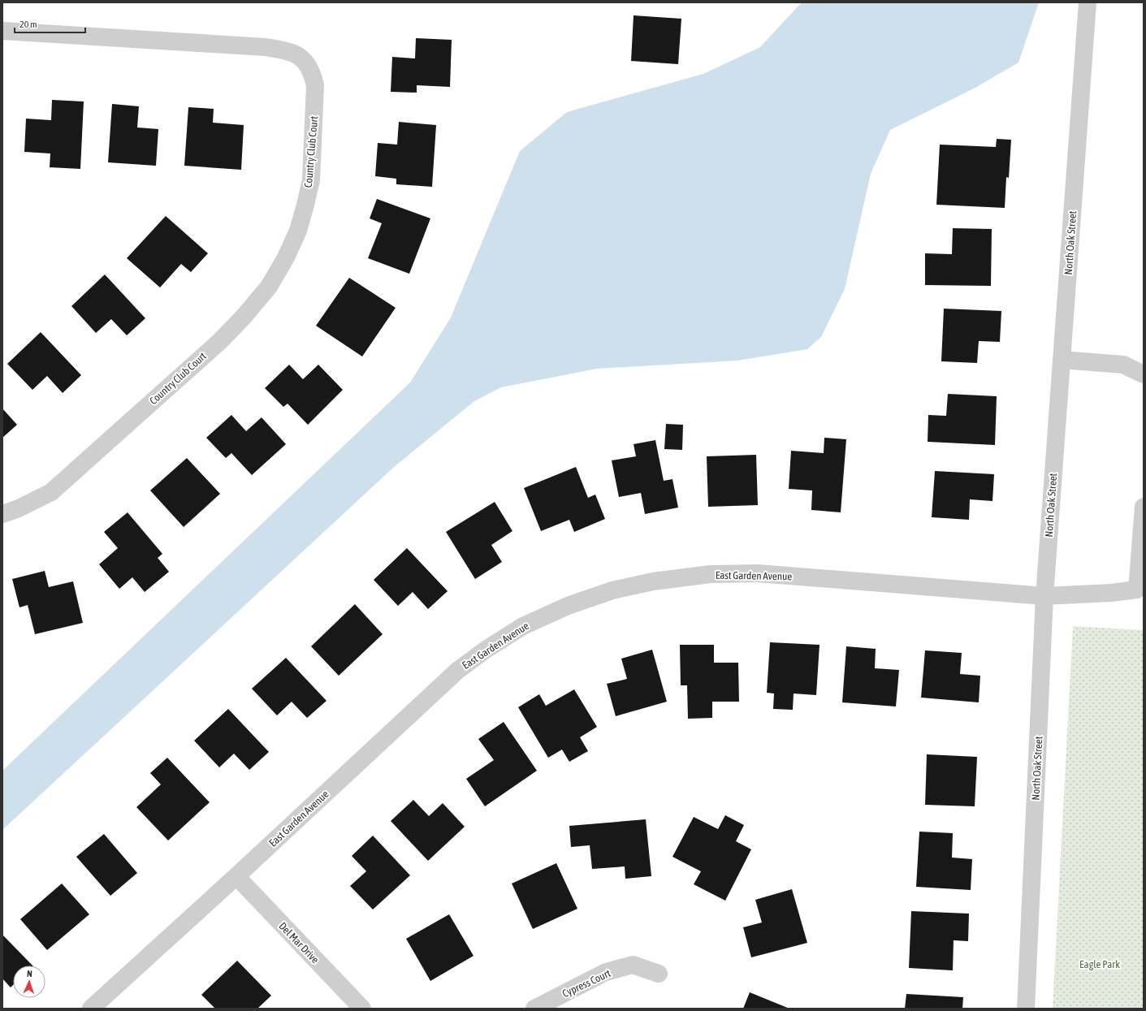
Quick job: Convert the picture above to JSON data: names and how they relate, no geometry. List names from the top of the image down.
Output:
{
  "streets": {
    "street": [
      "Country Club Court",
      "North Oak Street",
      "East Garden Avenue",
      "Del Mar Drive",
      "Cypress Court"
    ]
  },
  "crossings": [
    ["North Oak Street", "East Garden Avenue"],
    ["East Garden Avenue", "Del Mar Drive"]
  ],
  "parks": ["Eagle Park"],
  "scale_bar": "20 m",
  "north": "top"
}
